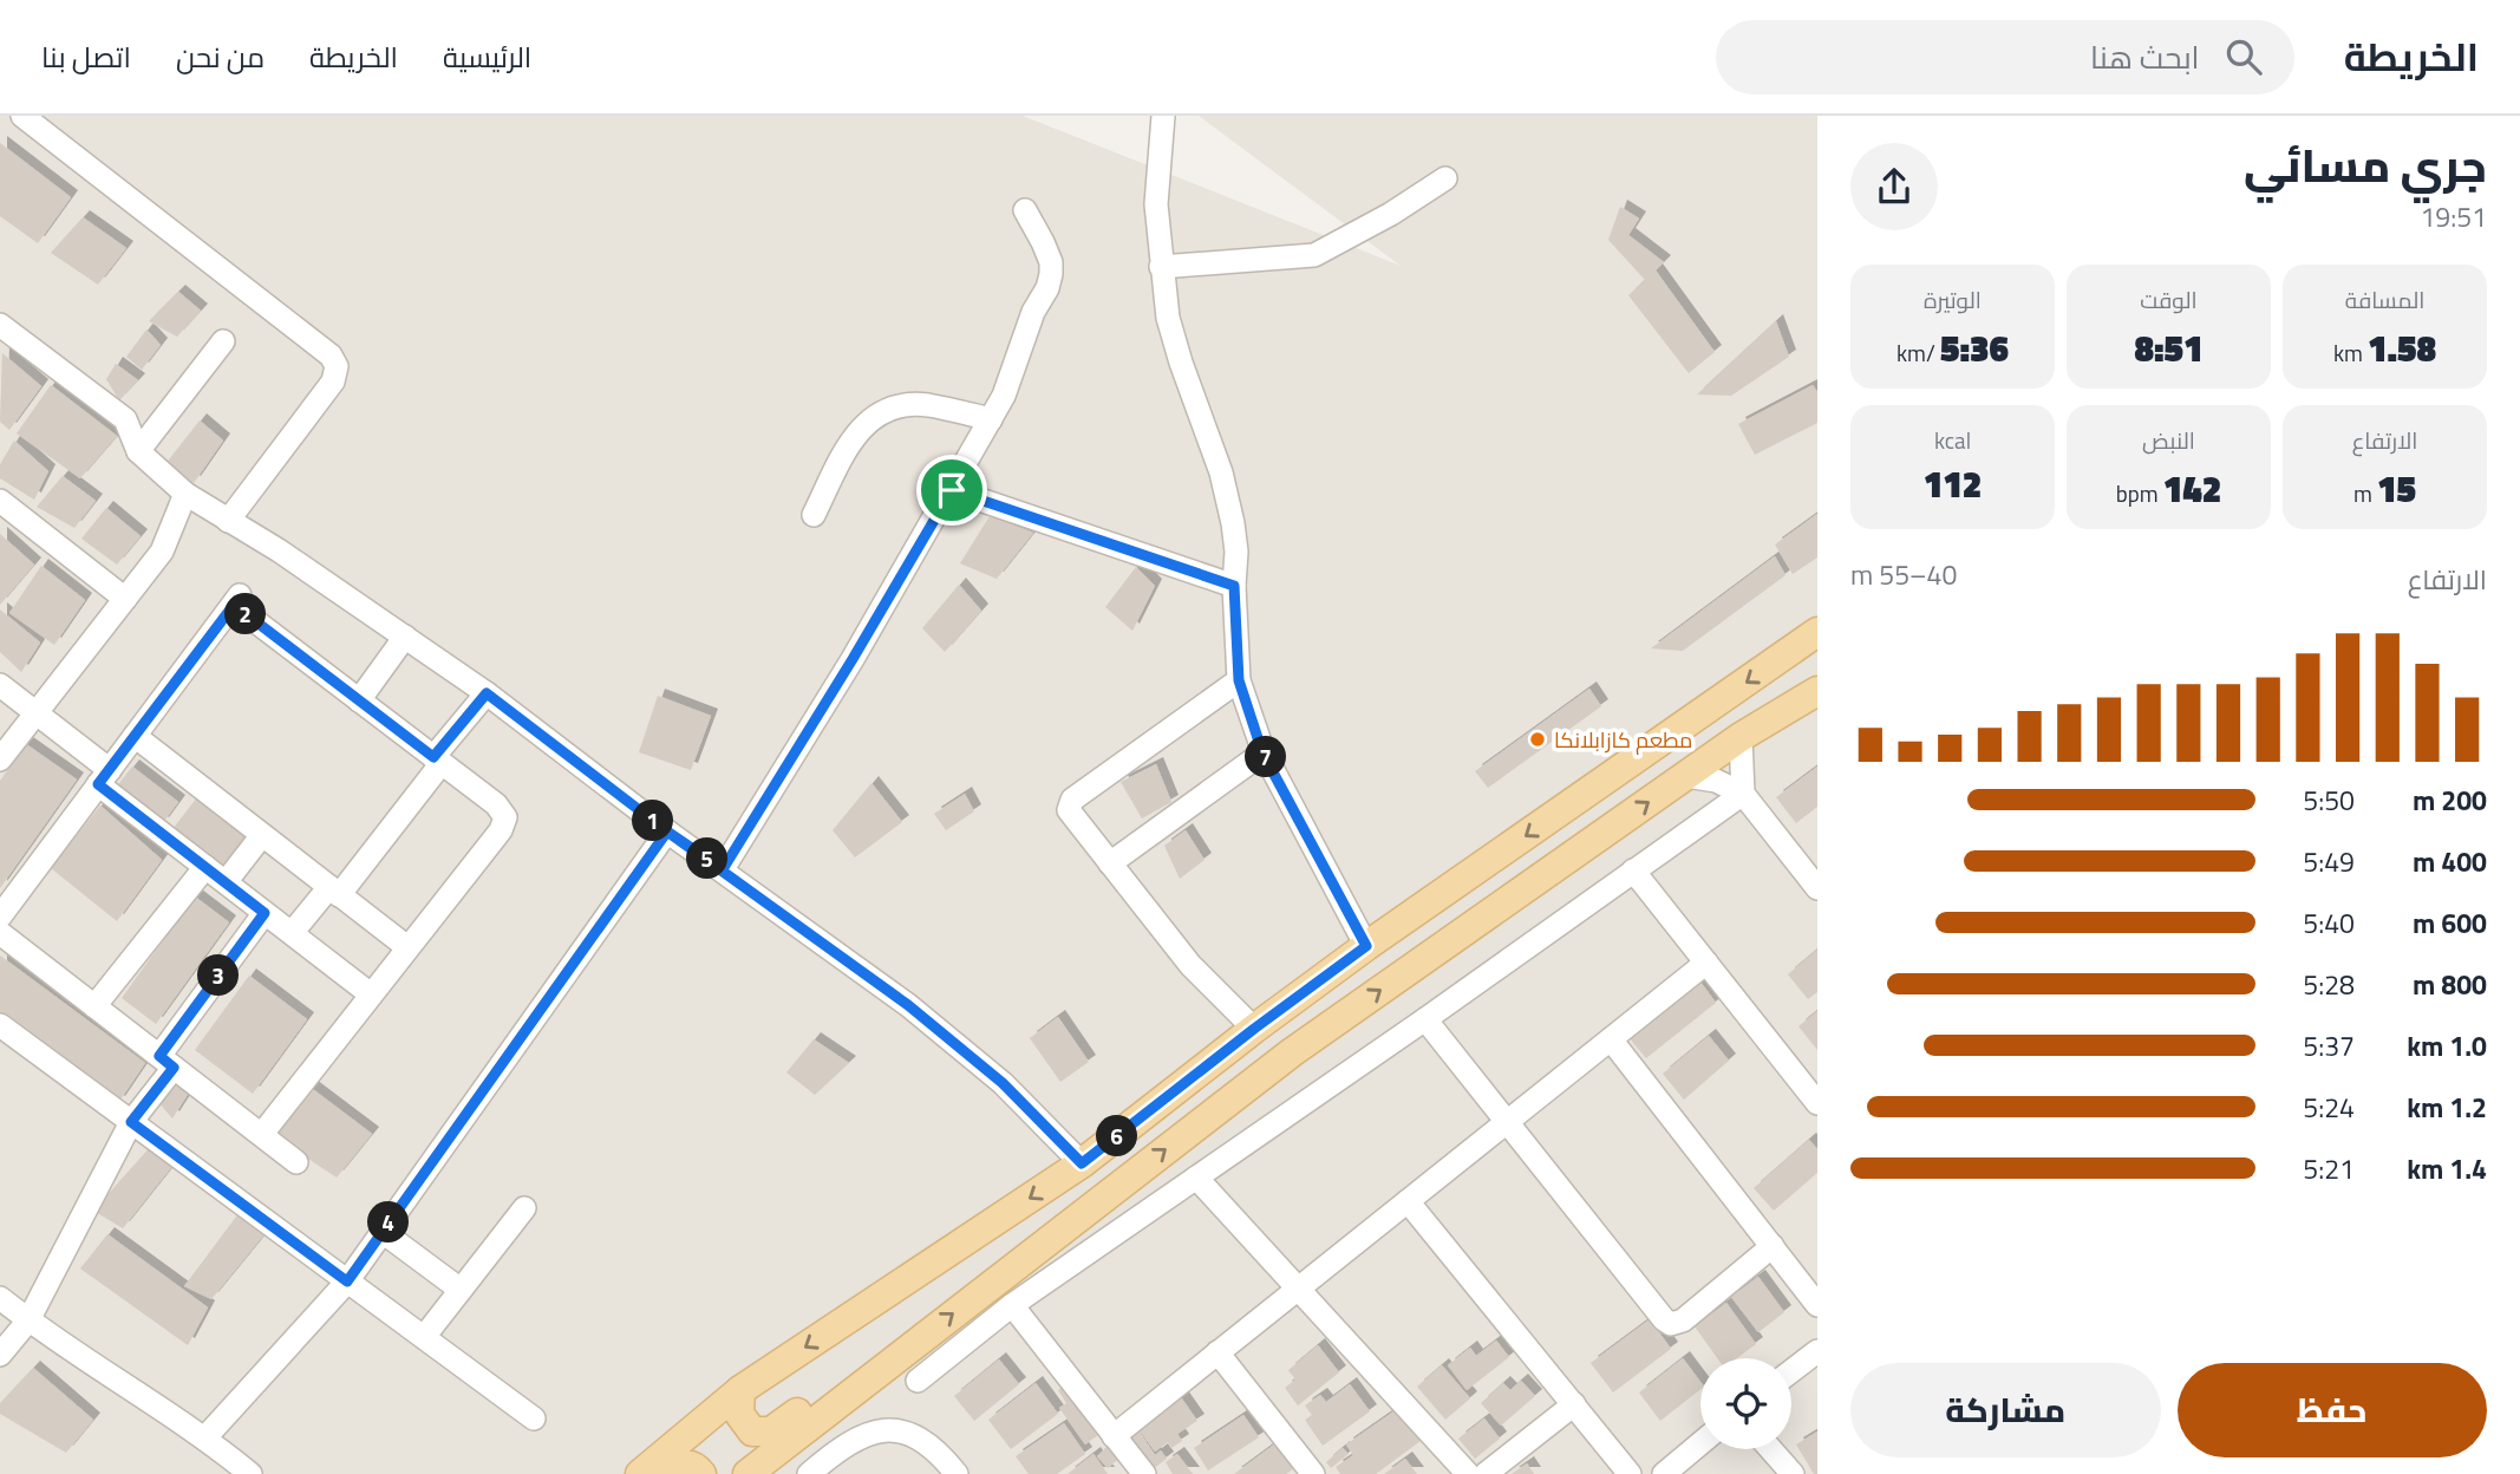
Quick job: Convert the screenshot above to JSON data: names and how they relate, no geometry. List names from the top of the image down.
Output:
{
  "places": ["مطعم كازابلانكا"],
  "page": {
    "header": "الخريطة",
    "search": "ابحث هنا",
    "nav": [
      "الرئيسية",
      "الخريطة",
      "من نحن",
      "اتصل بنا"
    ],
    "heading": ["جري مسائي", "19:51"],
    "stats": [
      ["المسافة", "1.58 km"],
      ["الوقت", "8:51"],
      ["الوتيرة", "5:36 /km"],
      ["الارتفاع", "15 m"],
      ["النبض", "142 bpm"],
      ["kcal", "112"]
    ],
    "chart": ["الارتفاع", "40–55 m"],
    "pins": [
      "2",
      "7",
      "1",
      "5",
      "3",
      "6",
      "4"
    ],
    "list": [
      {
        "name": "200 m",
        "note": "5:50"
      },
      {
        "name": "400 m",
        "note": "5:49"
      },
      {
        "name": "600 m",
        "note": "5:40"
      },
      {
        "name": "800 m",
        "note": "5:28"
      },
      {
        "name": "1.0 km",
        "note": "5:37"
      },
      {
        "name": "1.2 km",
        "note": "5:24"
      },
      {
        "name": "1.4 km",
        "note": "5:21"
      }
    ],
    "buttons": ["حفظ", "مشاركة"]
  }
}
